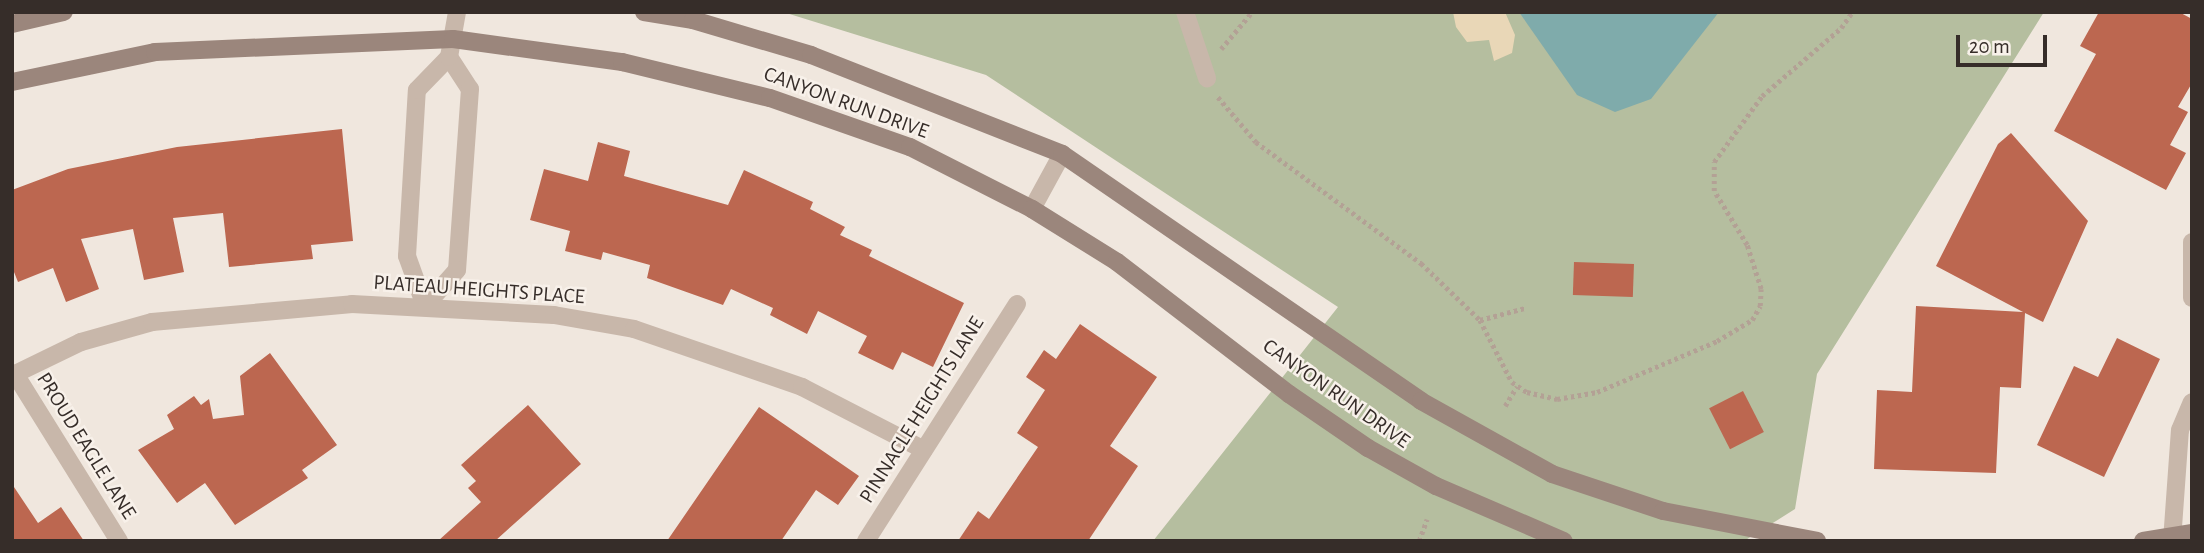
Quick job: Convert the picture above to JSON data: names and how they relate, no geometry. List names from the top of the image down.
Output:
{
  "streets": {
    "street": [
      "CANYON RUN DRIVE",
      "PLATEAU HEIGHTS PLACE",
      "PINNACLE HEIGHTS LANE",
      "PROUD EAGLE LANE"
    ]
  },
  "crossings": [
    ["PLATEAU HEIGHTS PLACE", "PINNACLE HEIGHTS LANE"],
    ["PLATEAU HEIGHTS PLACE", "PROUD EAGLE LANE"]
  ],
  "scale_bar": "20 m"
}
